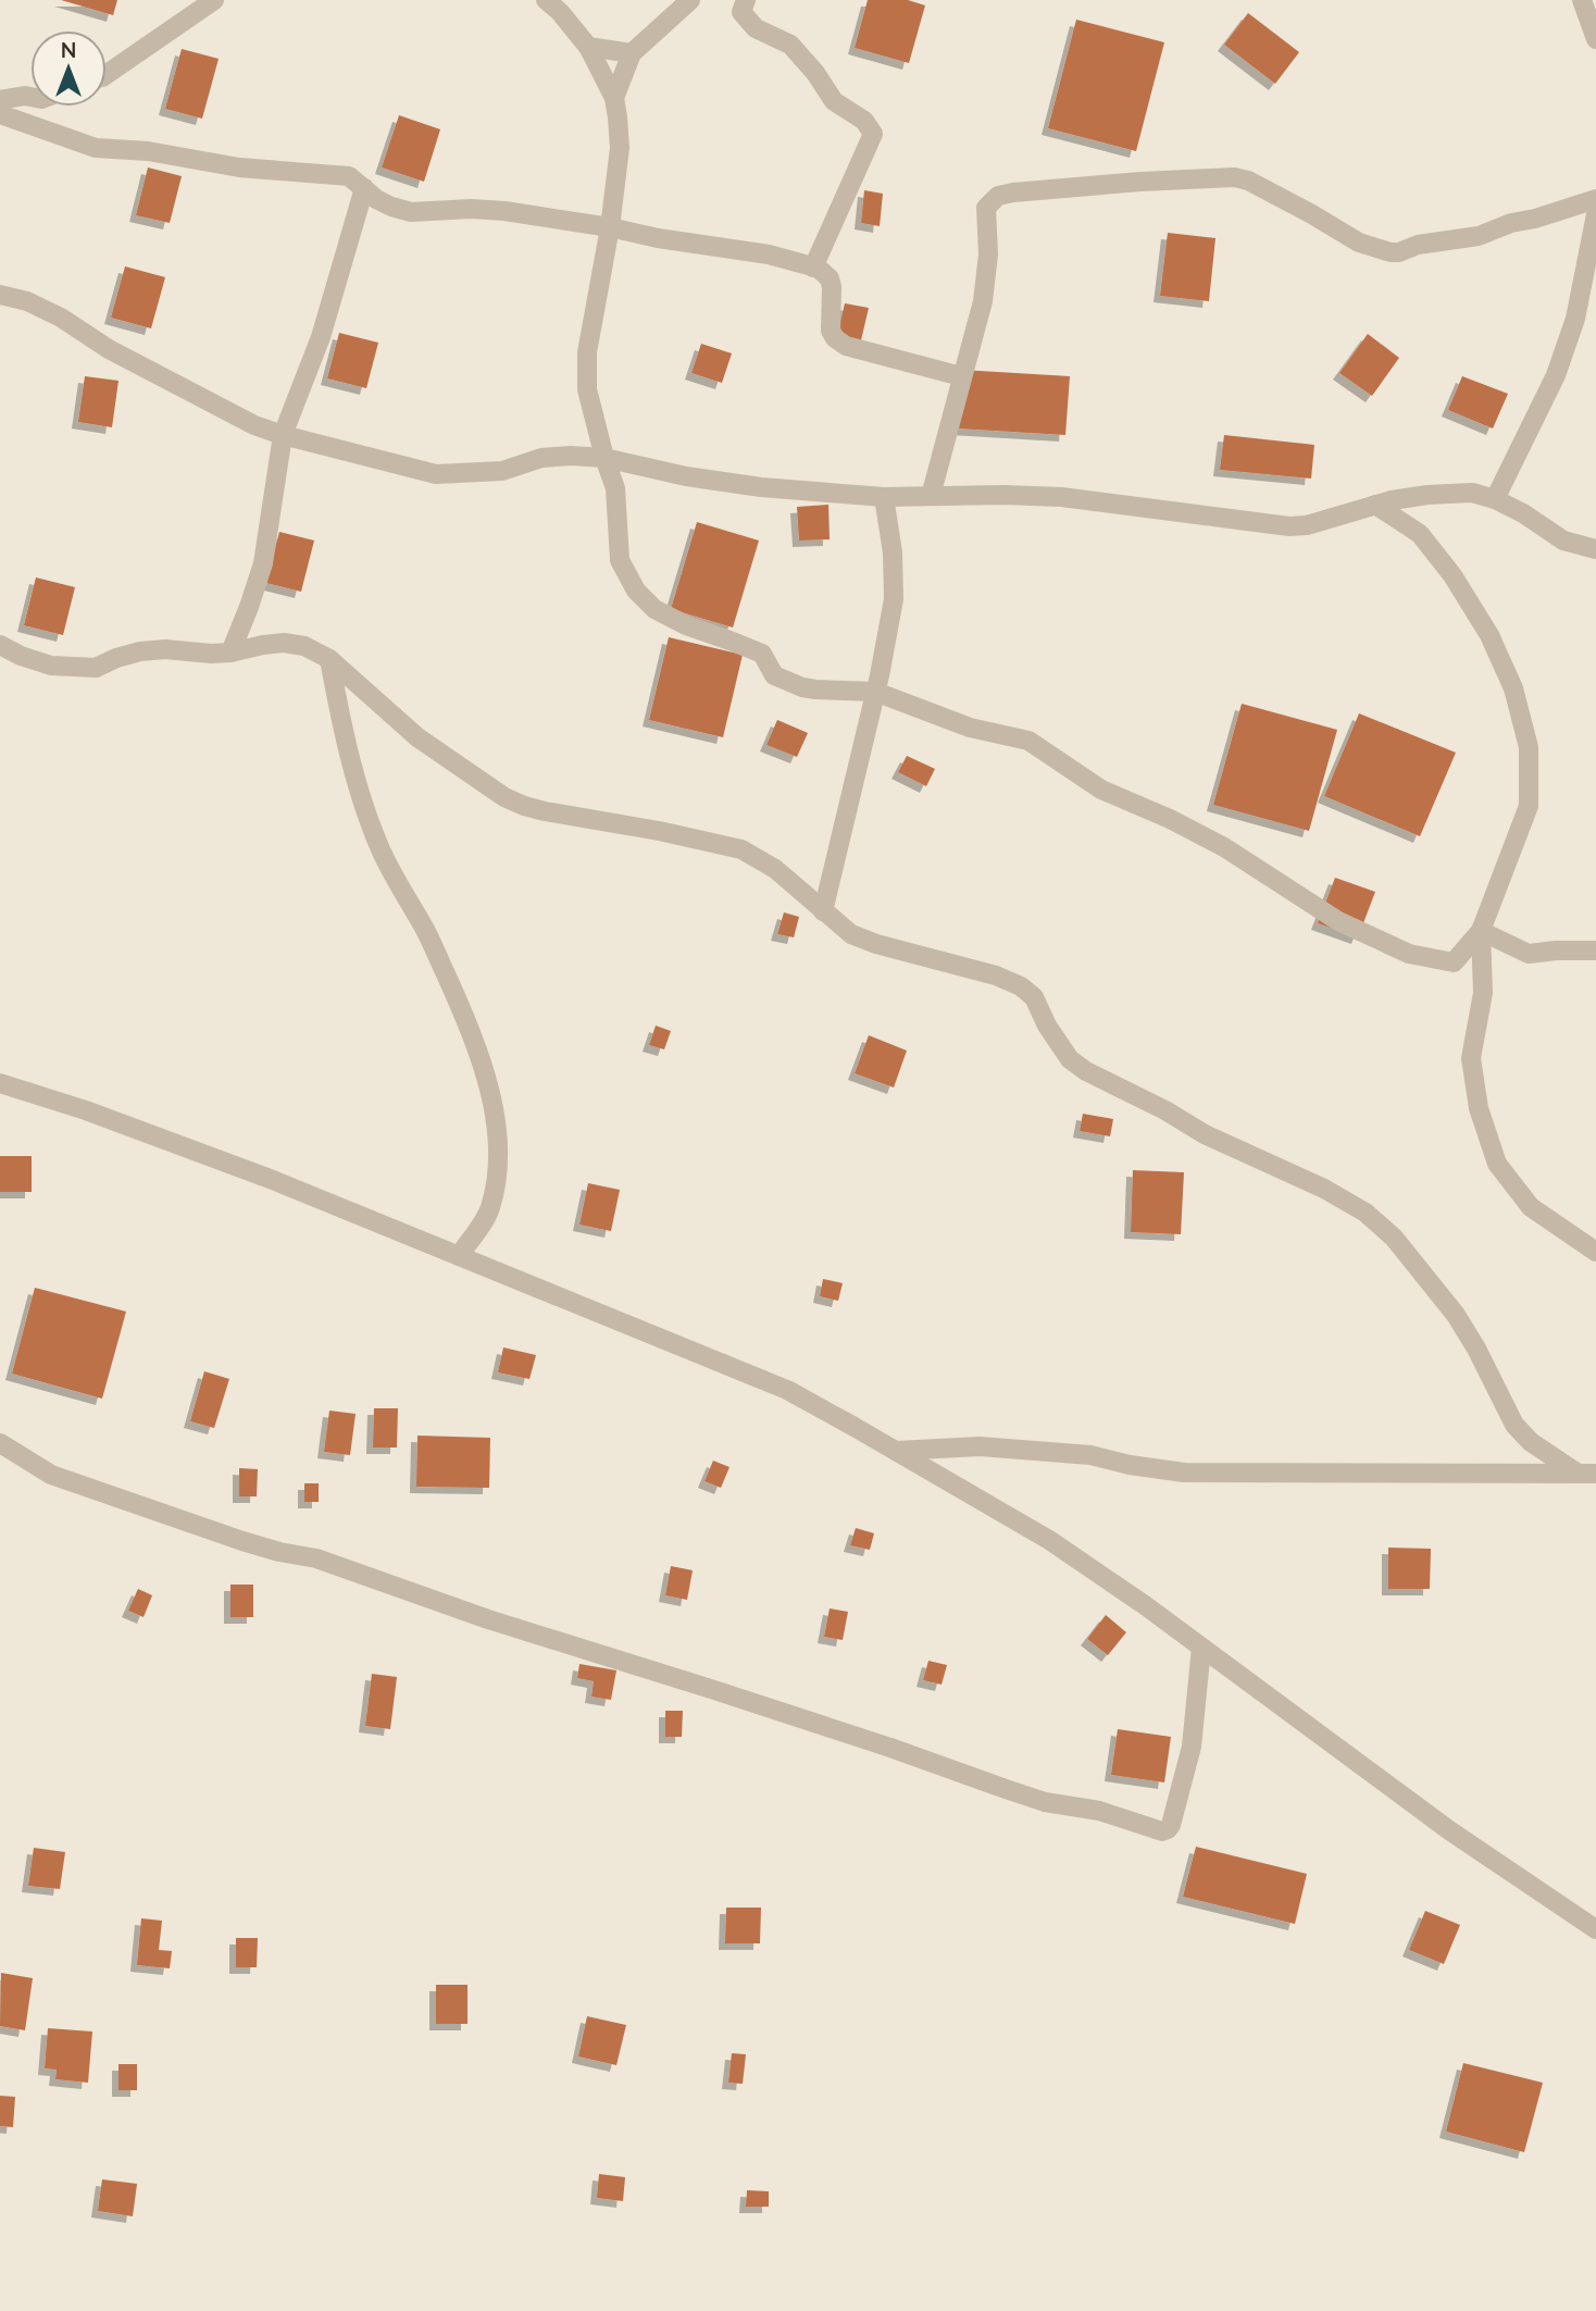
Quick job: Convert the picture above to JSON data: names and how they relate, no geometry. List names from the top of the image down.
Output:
{
  "north": "top"
}
